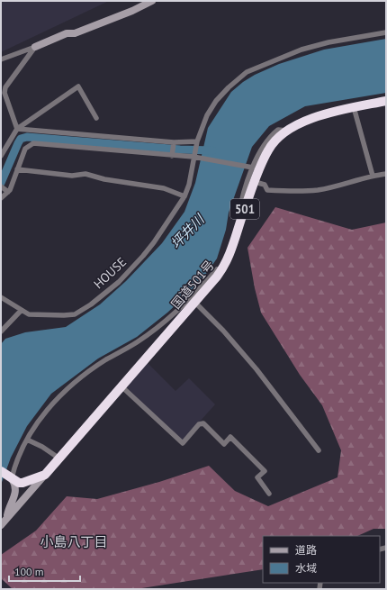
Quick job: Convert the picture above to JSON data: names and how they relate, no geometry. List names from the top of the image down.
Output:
{
  "streets": {
    "highway": ["501", "国道501号"],
    "street": ["HOUSE"]
  },
  "districts": ["小島八丁目"],
  "water": ["坪井川"],
  "legend": ["道路", "水域"],
  "scale_bar": "100 m"
}
